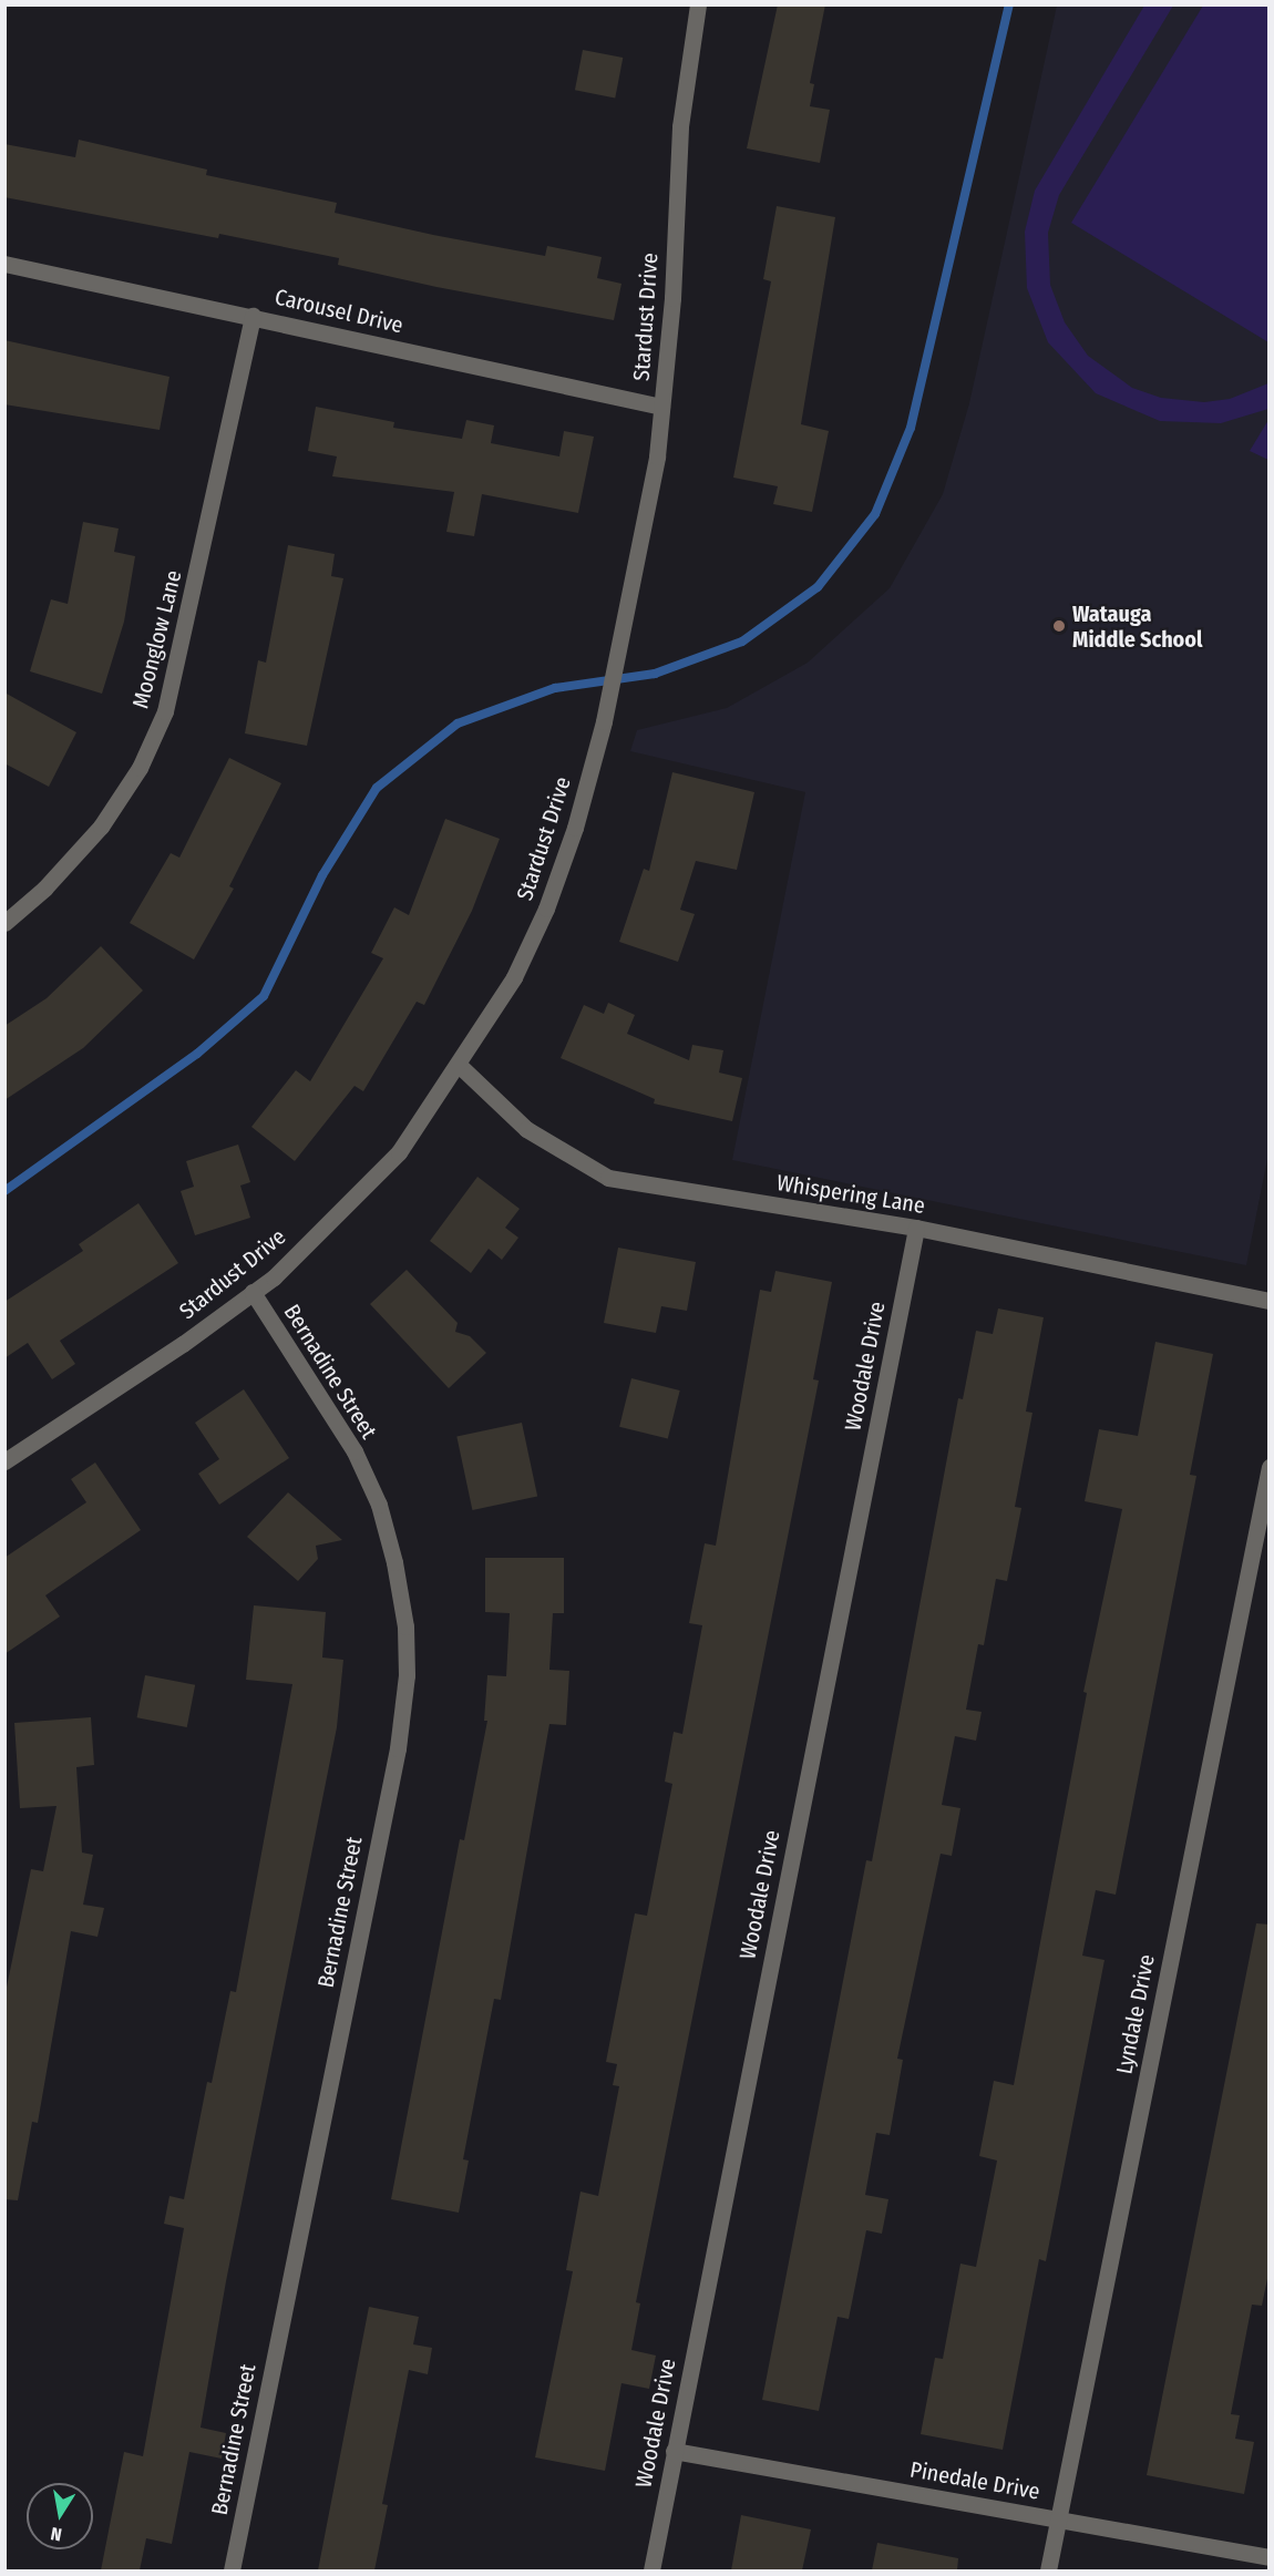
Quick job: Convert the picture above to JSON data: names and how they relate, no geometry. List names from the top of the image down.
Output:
{
  "streets": {
    "street": [
      "Carousel Drive",
      "Stardust Drive",
      "Moonglow Lane",
      "Whispering Lane",
      "Woodale Drive",
      "Bernadine Street",
      "Lyndale Drive",
      "Pinedale Drive"
    ]
  },
  "crossings": [
    ["Carousel Drive", "Stardust Drive"],
    ["Carousel Drive", "Moonglow Lane"],
    ["Stardust Drive", "Whispering Lane"],
    ["Stardust Drive", "Bernadine Street"],
    ["Whispering Lane", "Woodale Drive"],
    ["Woodale Drive", "Pinedale Drive"],
    ["Lyndale Drive", "Pinedale Drive"]
  ],
  "places": ["Watauga Middle School"],
  "north": "bottom"
}
